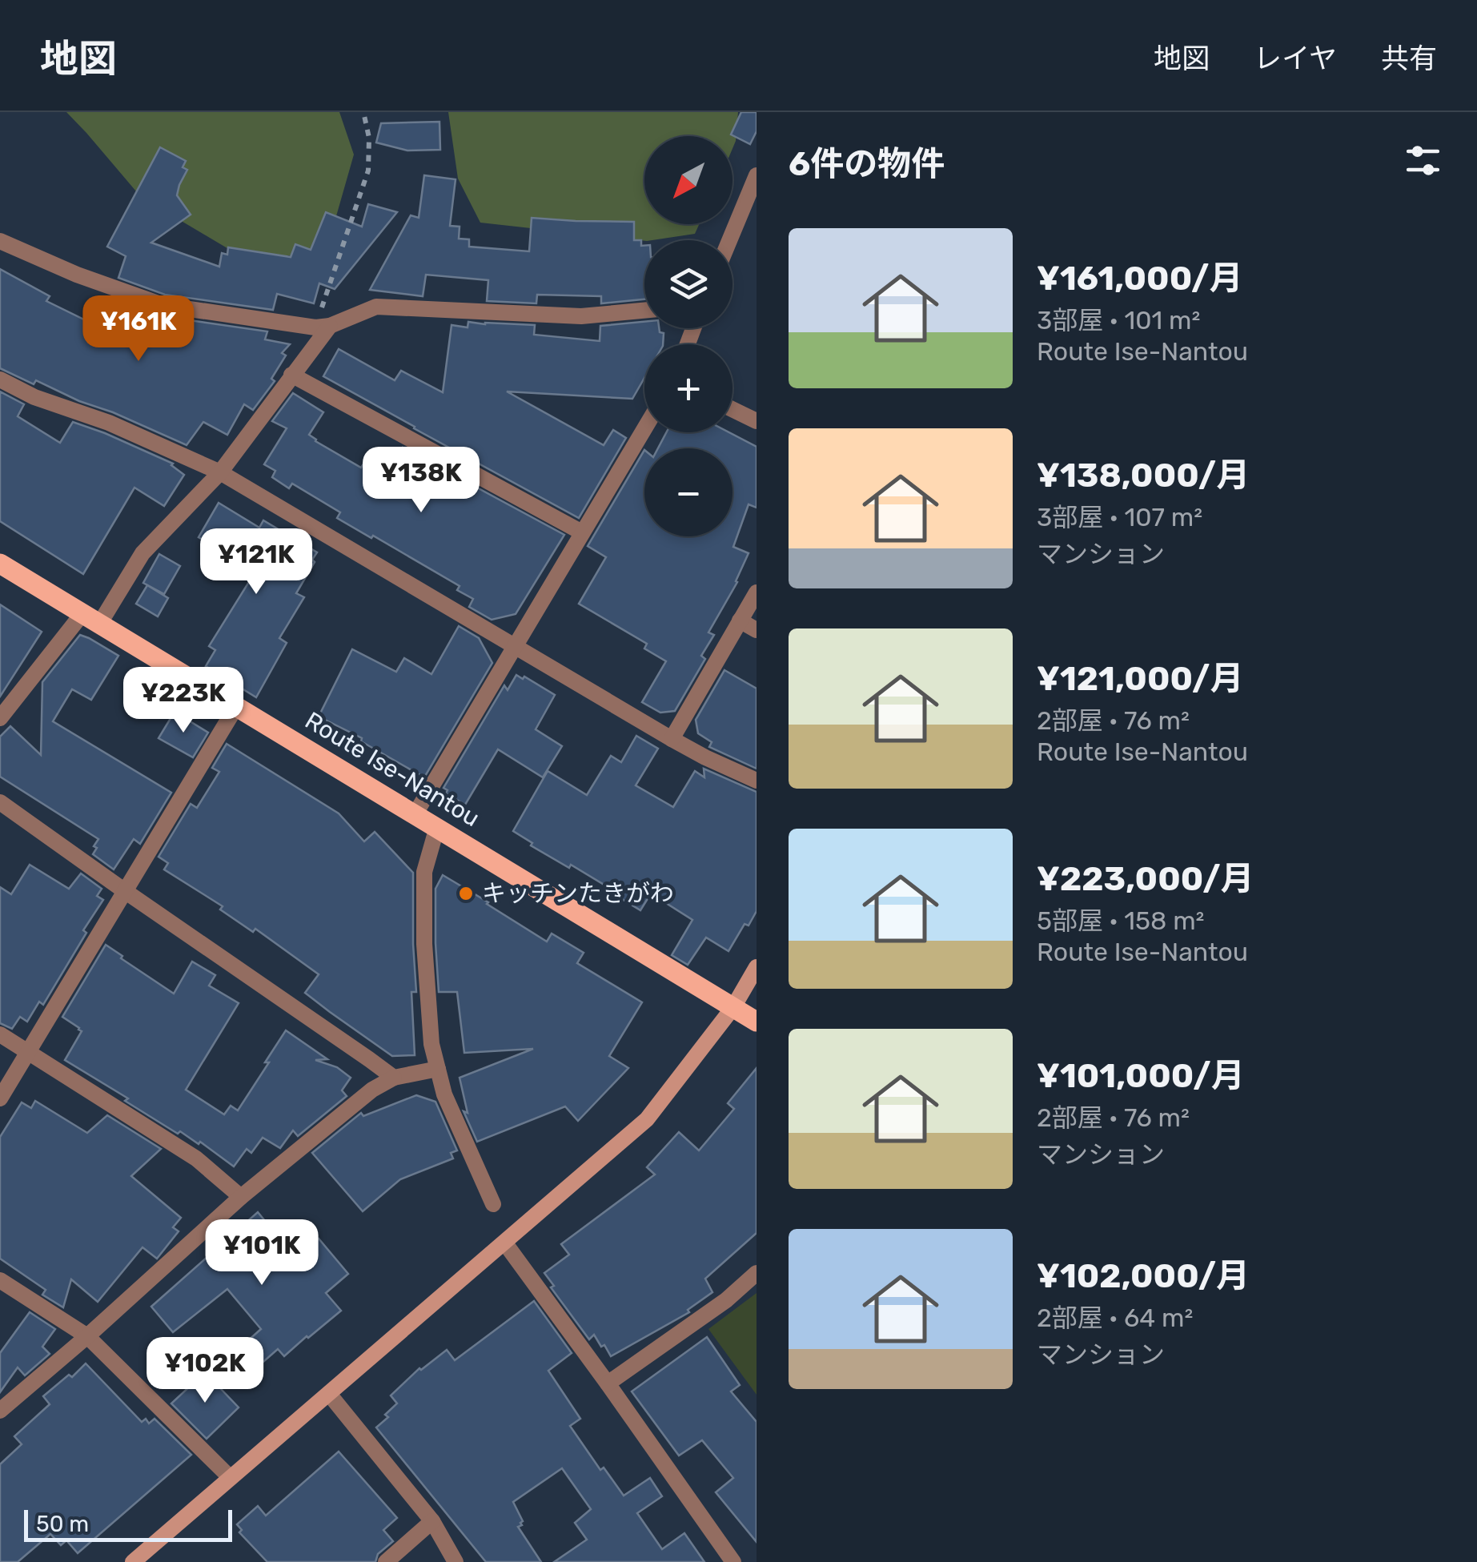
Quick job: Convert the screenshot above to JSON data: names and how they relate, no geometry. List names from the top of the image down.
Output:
{
  "streets": {
    "main road": ["Route Ise-Nantou"]
  },
  "places": ["キッチンたきがわ"],
  "scale_bar": "50 m",
  "north": "bottom left",
  "page": {
    "header": "地図",
    "nav": ["地図", "レイヤ", "共有"],
    "heading": "6件の物件",
    "map_buttons": ["+", "−"],
    "list": [
      {
        "name": "¥161,000/月",
        "note": "3部屋 · 101 m² · Route Ise-Nantou"
      },
      {
        "name": "¥138,000/月",
        "note": "3部屋 · 107 m² · マンション"
      },
      {
        "name": "¥121,000/月",
        "note": "2部屋 · 76 m² · Route Ise-Nantou"
      },
      {
        "name": "¥223,000/月",
        "note": "5部屋 · 158 m² · Route Ise-Nantou"
      },
      {
        "name": "¥101,000/月",
        "note": "2部屋 · 76 m² · マンション"
      },
      {
        "name": "¥102,000/月",
        "note": "2部屋 · 64 m² · マンション"
      }
    ],
    "price": [
      "¥161K",
      "¥138K",
      "¥121K",
      "¥223K",
      "¥101K",
      "¥102K"
    ],
    "scale": "50 m"
  }
}
